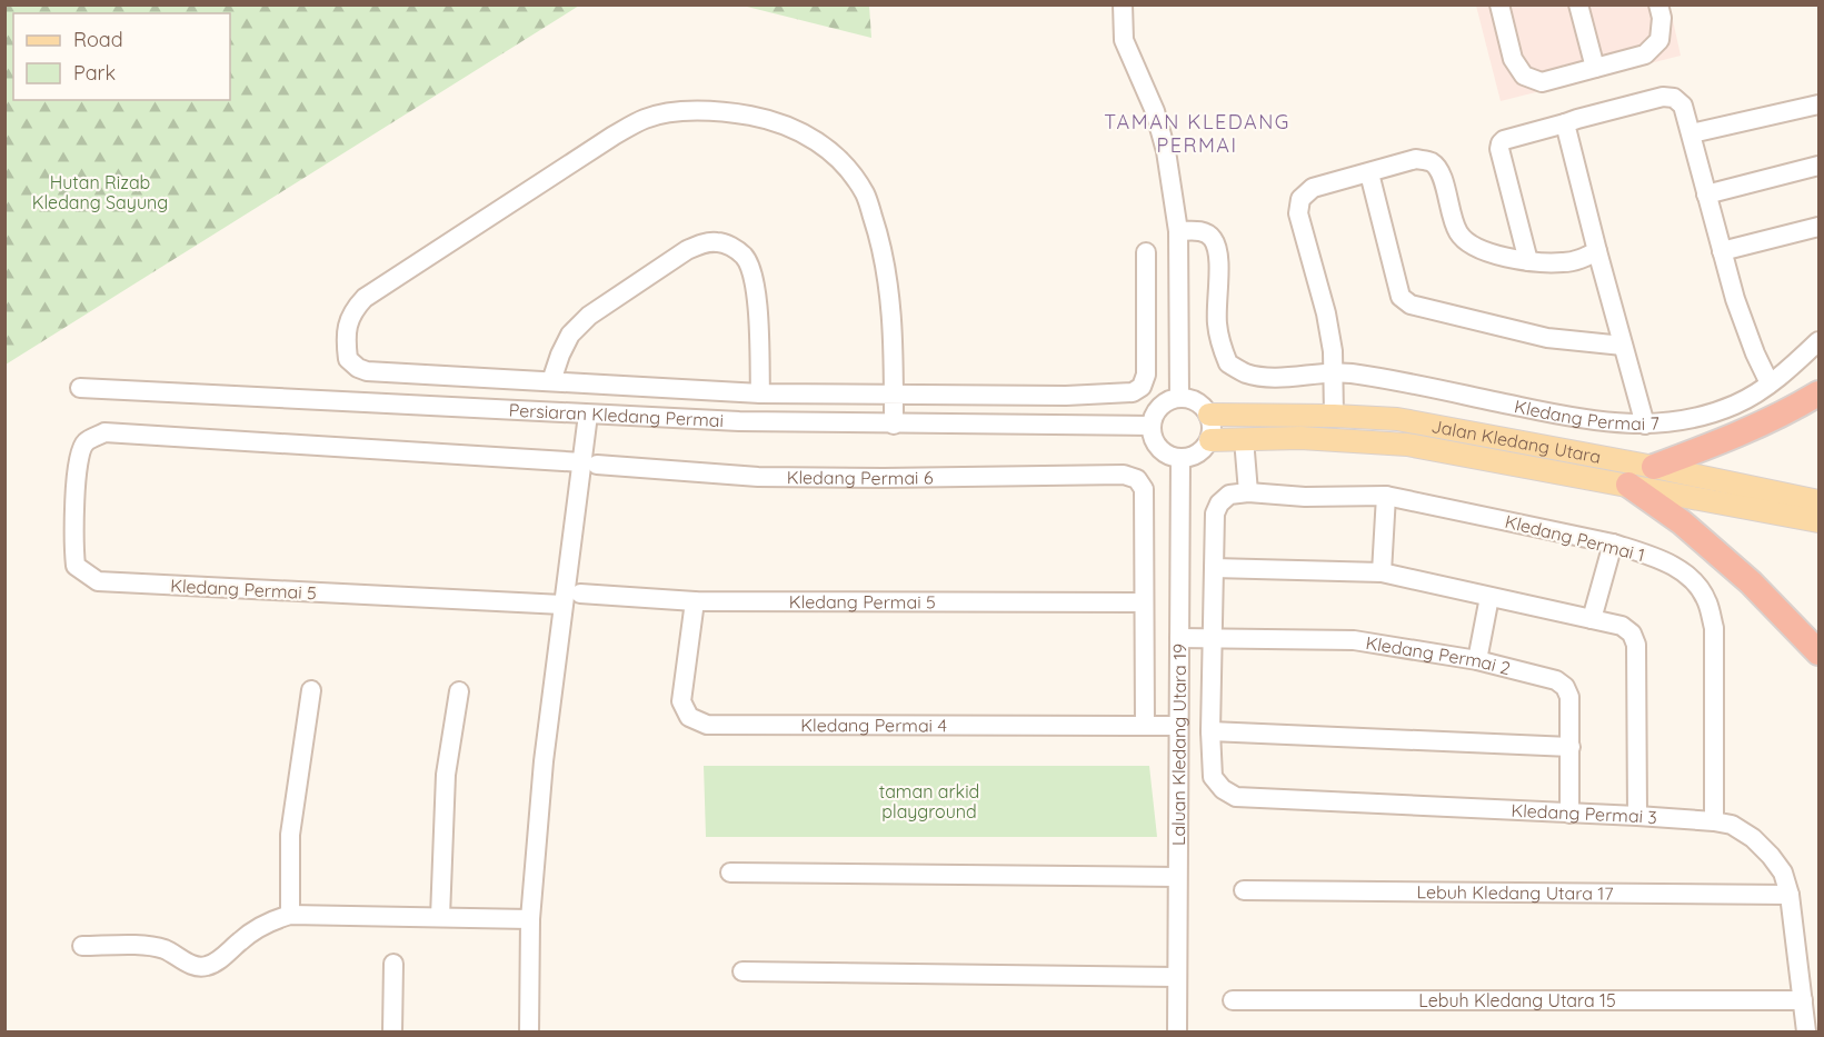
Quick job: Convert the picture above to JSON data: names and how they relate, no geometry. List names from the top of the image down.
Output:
{
  "streets": {
    "main road": ["Jalan Kledang Utara"],
    "street": [
      "Kledang Permai 7",
      "Persiaran Kledang Permai",
      "Kledang Permai 6",
      "Kledang Permai 1",
      "Kledang Permai 5",
      "Kledang Permai 2",
      "Kledang Permai 4",
      "Laluan Kledang Utara 19",
      "Kledang Permai 3",
      "Lebuh Kledang Utara 17",
      "Lebuh Kledang Utara 15"
    ]
  },
  "crossings": [
    ["Persiaran Kledang Permai", "Jalan Kledang Utara"],
    ["Persiaran Kledang Permai", "Laluan Kledang Utara 19"],
    ["Jalan Kledang Utara", "Laluan Kledang Utara 19"],
    ["Kledang Permai 6", "Kledang Permai 5"],
    ["Kledang Permai 1", "Kledang Permai 3"],
    ["Kledang Permai 5", "Kledang Permai 4"],
    ["Kledang Permai 2", "Laluan Kledang Utara 19"],
    ["Kledang Permai 2", "Kledang Permai 3"],
    ["Kledang Permai 4", "Laluan Kledang Utara 19"],
    ["Kledang Permai 3", "Lebuh Kledang Utara 17"],
    ["Kledang Permai 3", "Lebuh Kledang Utara 15"]
  ],
  "districts": ["TAMAN KLEDANG PERMAI"],
  "parks": ["Hutan Rizab Kledang Sayung", "taman arkid playground"],
  "legend": ["Road", "Park"]
}
